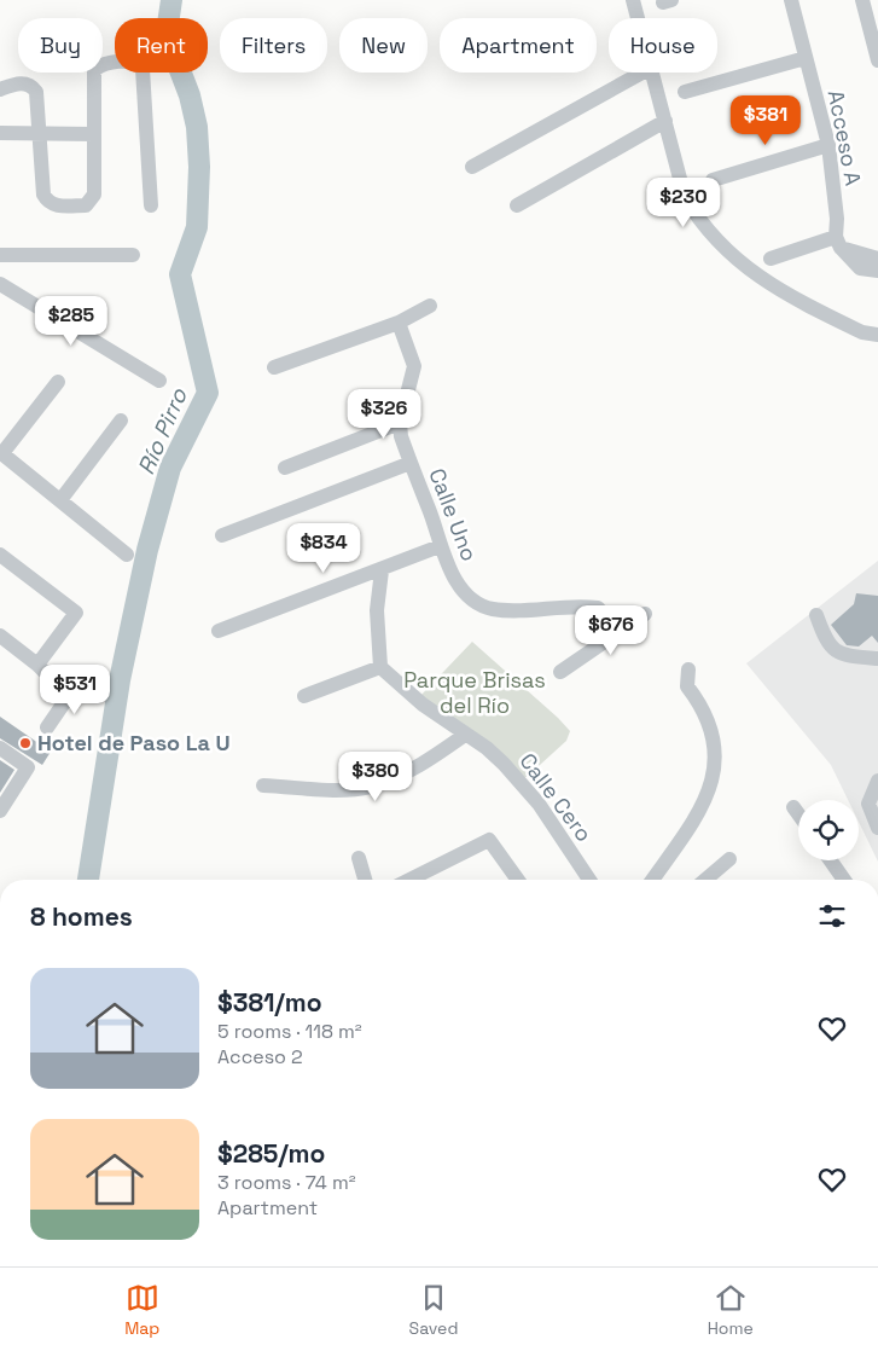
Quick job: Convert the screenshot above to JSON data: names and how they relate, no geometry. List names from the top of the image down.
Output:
{
  "streets": {
    "street": ["Acceso A", "Calle Uno", "Calle Cero"]
  },
  "water": ["Río Pirro"],
  "parks": ["Parque Brisas del Río"],
  "places": ["Hotel de Paso La U"],
  "page": {
    "chip": [
      "Buy",
      "Rent",
      "Filters",
      "New",
      "Apartment",
      "House"
    ],
    "price": [
      "$381",
      "$230",
      "$285",
      "$326",
      "$834",
      "$676",
      "$531",
      "$380"
    ],
    "heading": "8 homes",
    "list": [
      {
        "name": "$381/mo",
        "note": "5 rooms · 118 m² · Acceso 2"
      },
      {
        "name": "$285/mo",
        "note": "3 rooms · 74 m² · Apartment"
      }
    ],
    "tabs": ["Map", "Saved", "Home"]
  }
}
